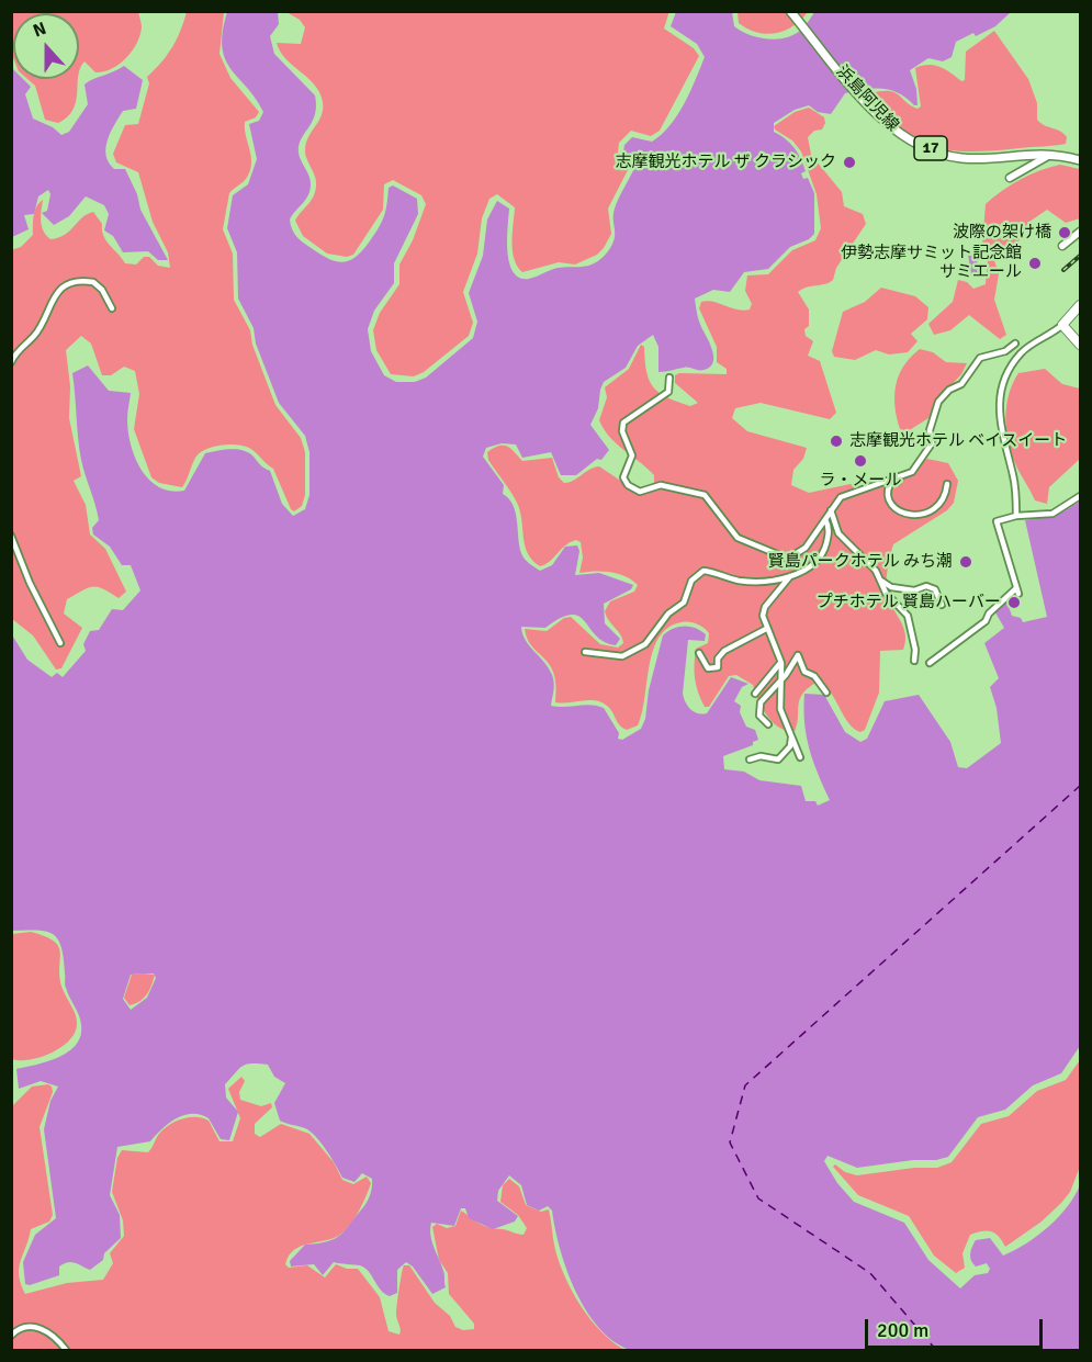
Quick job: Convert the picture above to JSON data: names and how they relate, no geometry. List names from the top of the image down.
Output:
{
  "streets": {
    "main road": ["浜島阿児線", "17"]
  },
  "places": [
    "志摩観光ホテル ザ クラシック",
    "波際の架け橋",
    "伊勢志摩サミット記念館 サミエール",
    "志摩観光ホテル ベイスイート",
    "ラ・メール",
    "賢島パークホテル みち潮",
    "プチホテル 賢島ハーバー"
  ],
  "scale_bar": "200 m",
  "north": "top"
}
